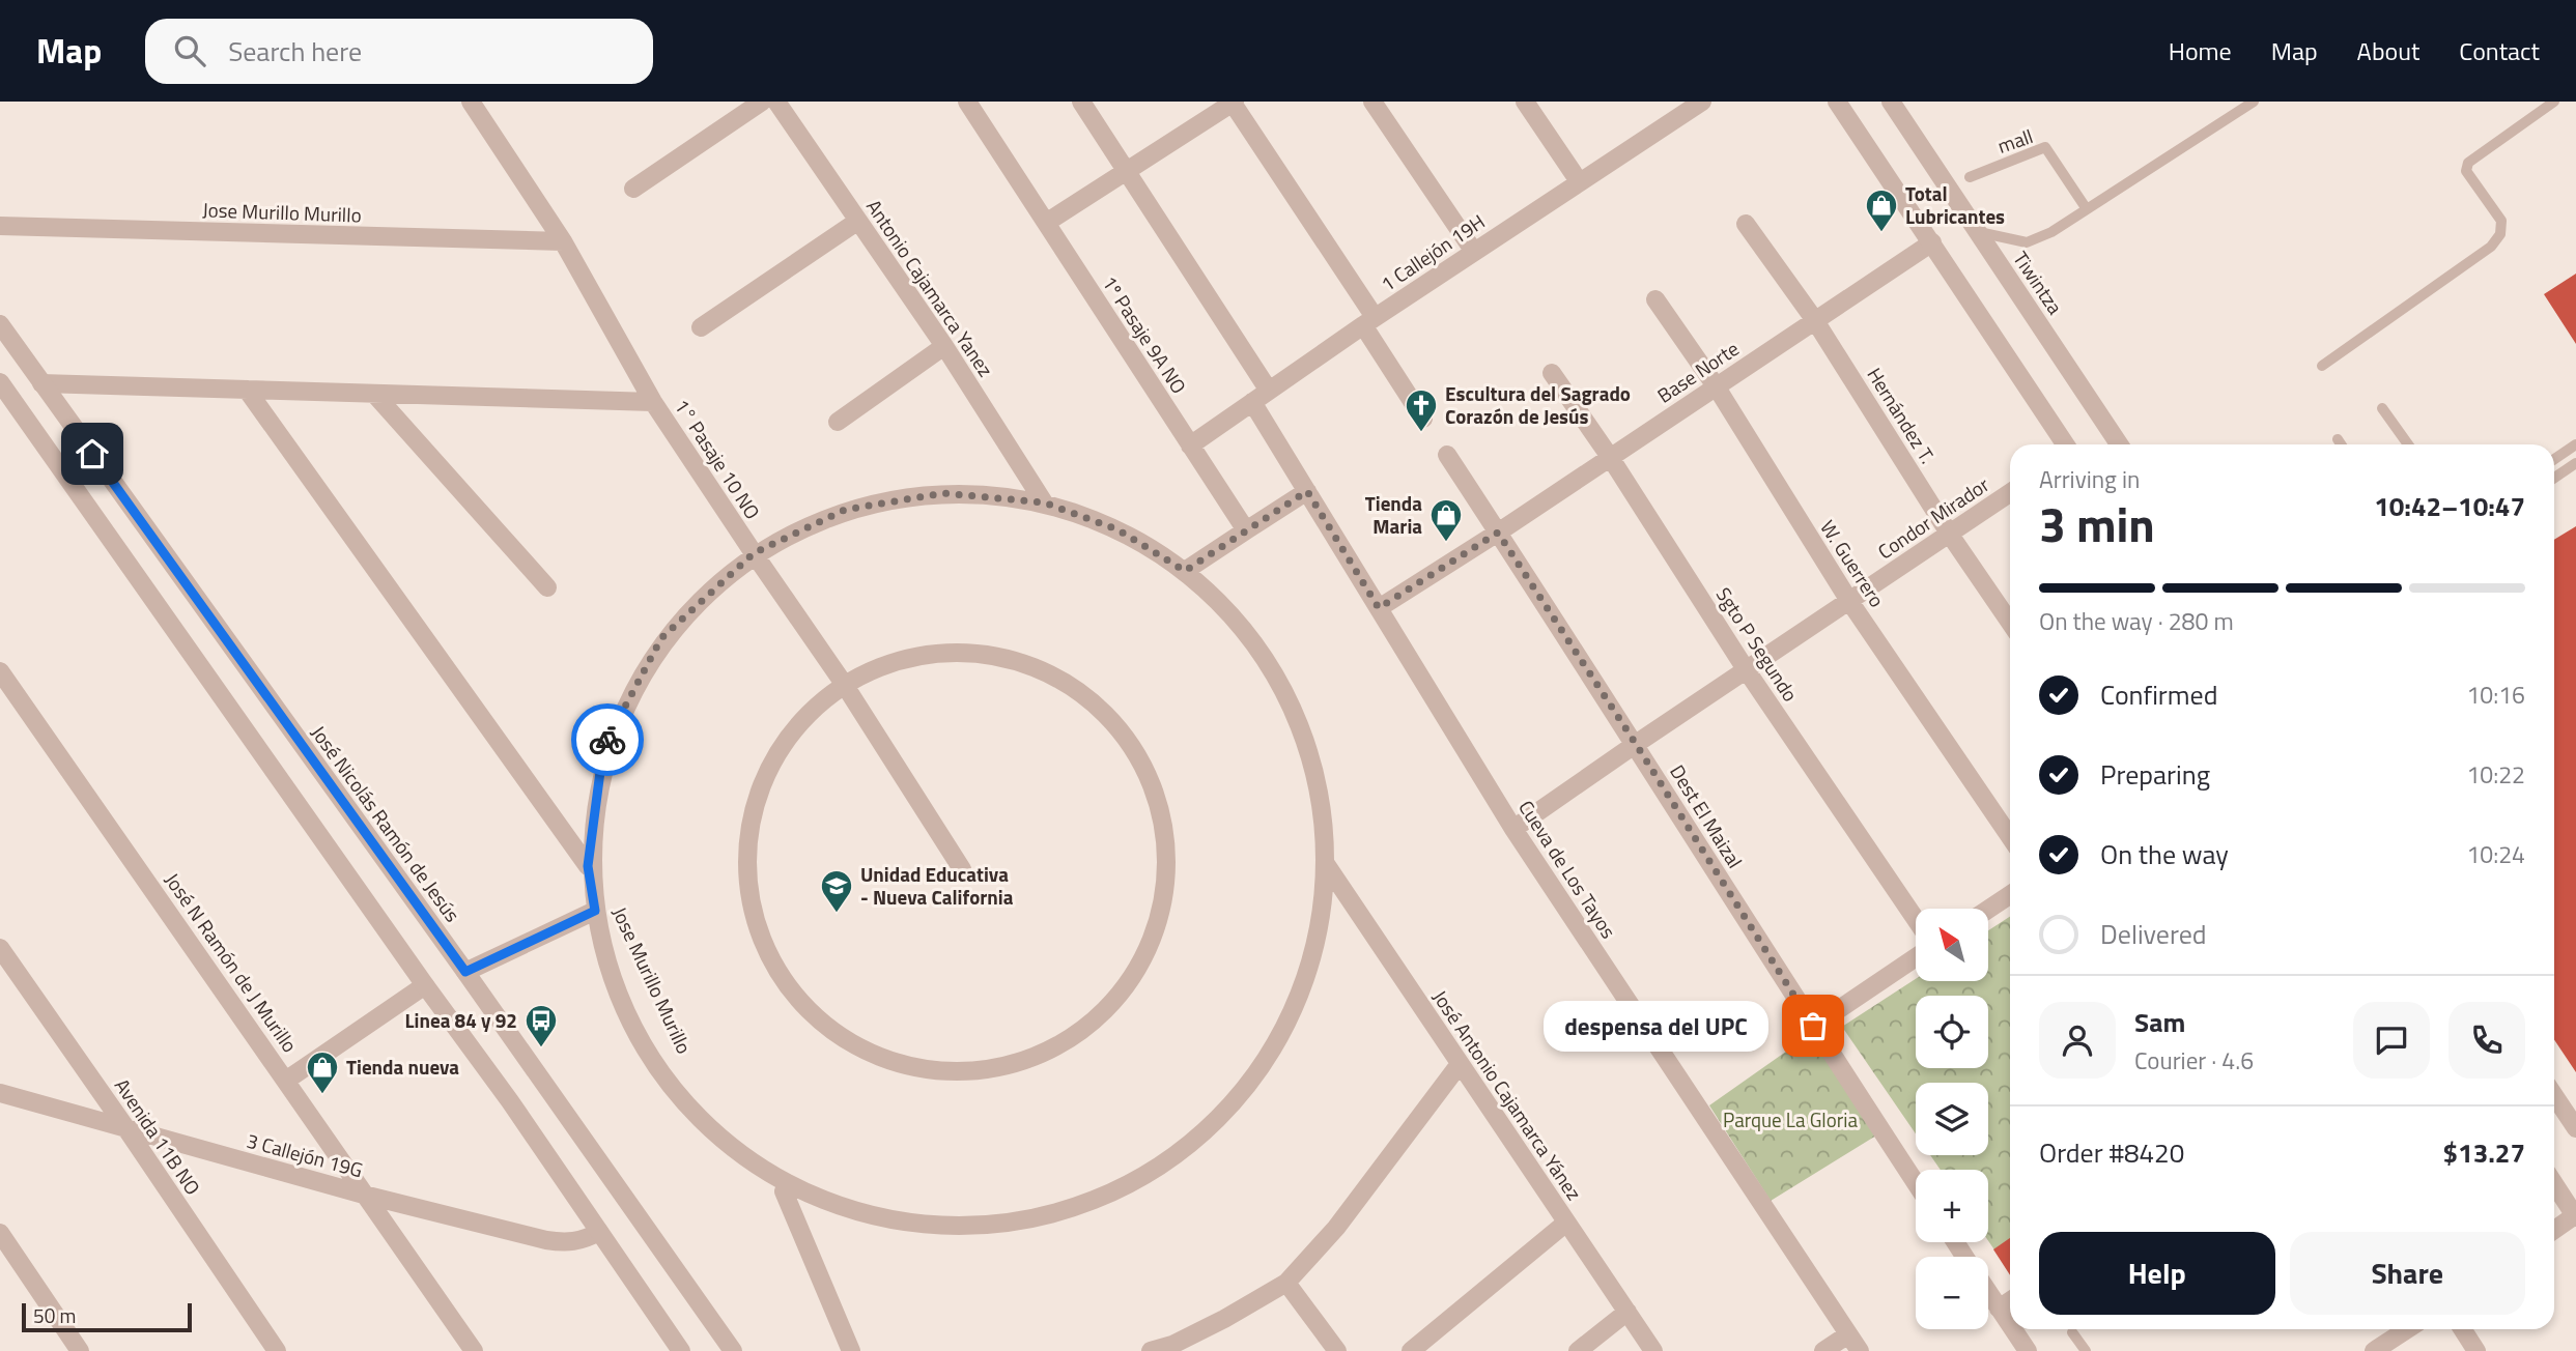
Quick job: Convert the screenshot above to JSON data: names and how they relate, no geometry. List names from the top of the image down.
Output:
{
  "streets": {
    "street": [
      "Jose Murillo Murillo",
      "1 Callejón 19H",
      "Tiwintza",
      "Antonio Cajamarca Yanez",
      "1º Pasaje 9A NO",
      "Base Norte",
      "Hernández T.",
      "1° Pasaje 10 NO",
      "Condor Mirador",
      "W. Guerrero",
      "Sgto P Segundo",
      "Dest El Maizal",
      "José Nicolás Ramón de Jesús",
      "Cueva de Los Tayos",
      "José N Ramón de J Murillo",
      "José Antonio Cajamarca Yánez",
      "Avenida 11B NO",
      "3 Callejón 19G"
    ],
    "lane": ["mall"]
  },
  "crossings": [
    ["Jose Murillo Murillo", "Antonio Cajamarca Yanez"],
    ["Jose Murillo Murillo", "1° Pasaje 10 NO"],
    ["Jose Murillo Murillo", "José Antonio Cajamarca Yánez"],
    ["1 Callejón 19H", "1º Pasaje 9A NO"],
    ["1 Callejón 19H", "Cueva de Los Tayos"],
    ["Base Norte", "Hernández T."],
    ["Base Norte", "W. Guerrero"],
    ["Base Norte", "Sgto P Segundo"],
    ["Base Norte", "Dest El Maizal"],
    ["Base Norte", "Cueva de Los Tayos"],
    ["Hernández T.", "Condor Mirador"],
    ["Condor Mirador", "W. Guerrero"],
    ["Condor Mirador", "Sgto P Segundo"],
    ["Condor Mirador", "Dest El Maizal"],
    ["Condor Mirador", "Cueva de Los Tayos"],
    ["José N Ramón de J Murillo", "3 Callejón 19G"],
    ["Avenida 11B NO", "3 Callejón 19G"]
  ],
  "parks": ["Parque La Gloria"],
  "places": {
    "shop": ["Total Lubricantes", "Tienda Maria", "Tienda nueva"],
    "church": ["Escultura del Sagrado Corazón de Jesús"],
    "school or university": ["Unidad Educativa - Nueva California"],
    "other": ["despensa del UPC"],
    "bus stop": ["Linea 84 y 92"]
  },
  "scale_bar": "50 m",
  "north": "top left",
  "page": {
    "header": "Map",
    "search": "Search here",
    "nav": [
      "Home",
      "Map",
      "About",
      "Contact"
    ],
    "heading": ["3 min", "Arriving in", "10:42–10:47"],
    "panel": [
      "Sam",
      "Courier · 4.6",
      "Order #8420",
      "$13.27"
    ],
    "bar": "On the way · 280 m",
    "list": [
      ["Confirmed", "10:16"],
      ["Preparing", "10:22"],
      ["On the way", "10:24"],
      "Delivered"
    ],
    "map_buttons": ["+", "−"],
    "bubble": "despensa del UPC",
    "buttons": ["Help", "Share"],
    "scale": "50 m"
  }
}
